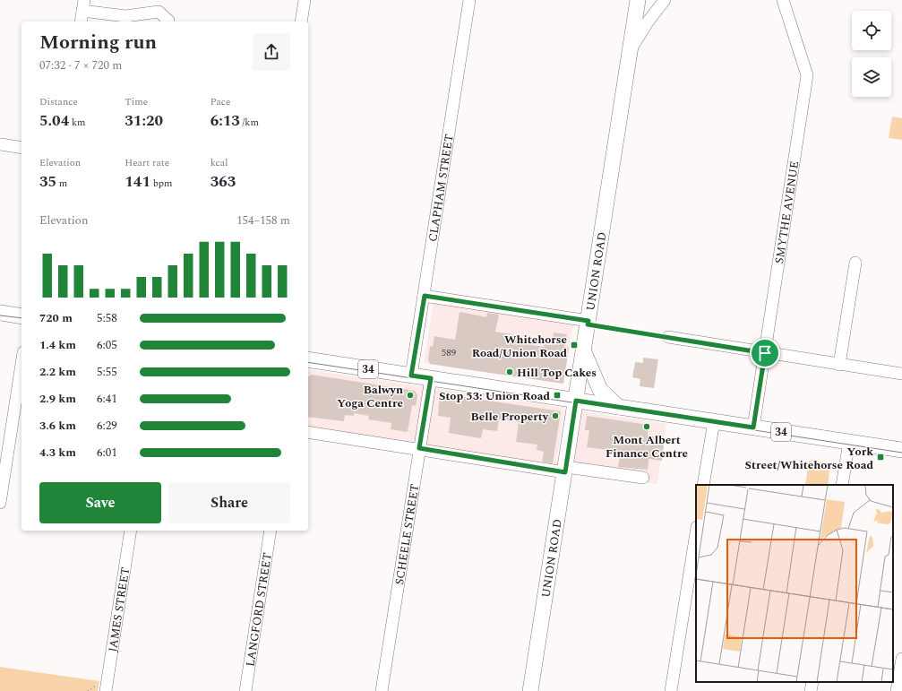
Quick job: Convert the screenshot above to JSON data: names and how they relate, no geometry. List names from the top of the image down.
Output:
{
  "streets": {
    "main road": ["UNION ROAD", "34"],
    "street": [
      "CLAPHAM STREET",
      "SMYTHE AVENUE",
      "SCHEELE STREET",
      "LANGFORD STREET",
      "JAMES STREET"
    ]
  },
  "crossings": [
    ["CLAPHAM STREET", "34"],
    ["SMYTHE AVENUE", "34"],
    ["UNION ROAD", "34"],
    ["34", "SCHEELE STREET"]
  ],
  "places": {
    "transit": ["Whitehorse Road/Union Road", "Stop 53: Union Road", "York Street/Whitehorse Road"],
    "other": [
      "Hill Top Cakes",
      "Balwyn Yoga Centre",
      "Belle Property",
      "Mont Albert Finance Centre"
    ]
  },
  "house_numbers": ["589"],
  "page": {
    "heading": ["Morning run", "07:32 · 7 × 720 m"],
    "stats": [
      ["Distance", "5.04 km"],
      ["Time", "31:20"],
      ["Pace", "6:13 /km"],
      ["Elevation", "35 m"],
      ["Heart rate", "141 bpm"],
      ["kcal", "363"]
    ],
    "chart": ["Elevation", "154–158 m"],
    "list": [
      {
        "name": "720 m",
        "note": "5:58"
      },
      {
        "name": "1.4 km",
        "note": "6:05"
      },
      {
        "name": "2.2 km",
        "note": "5:55"
      },
      {
        "name": "2.9 km",
        "note": "6:41"
      },
      {
        "name": "3.6 km",
        "note": "6:29"
      },
      {
        "name": "4.3 km",
        "note": "6:01"
      }
    ],
    "buttons": ["Save", "Share"]
  }
}
